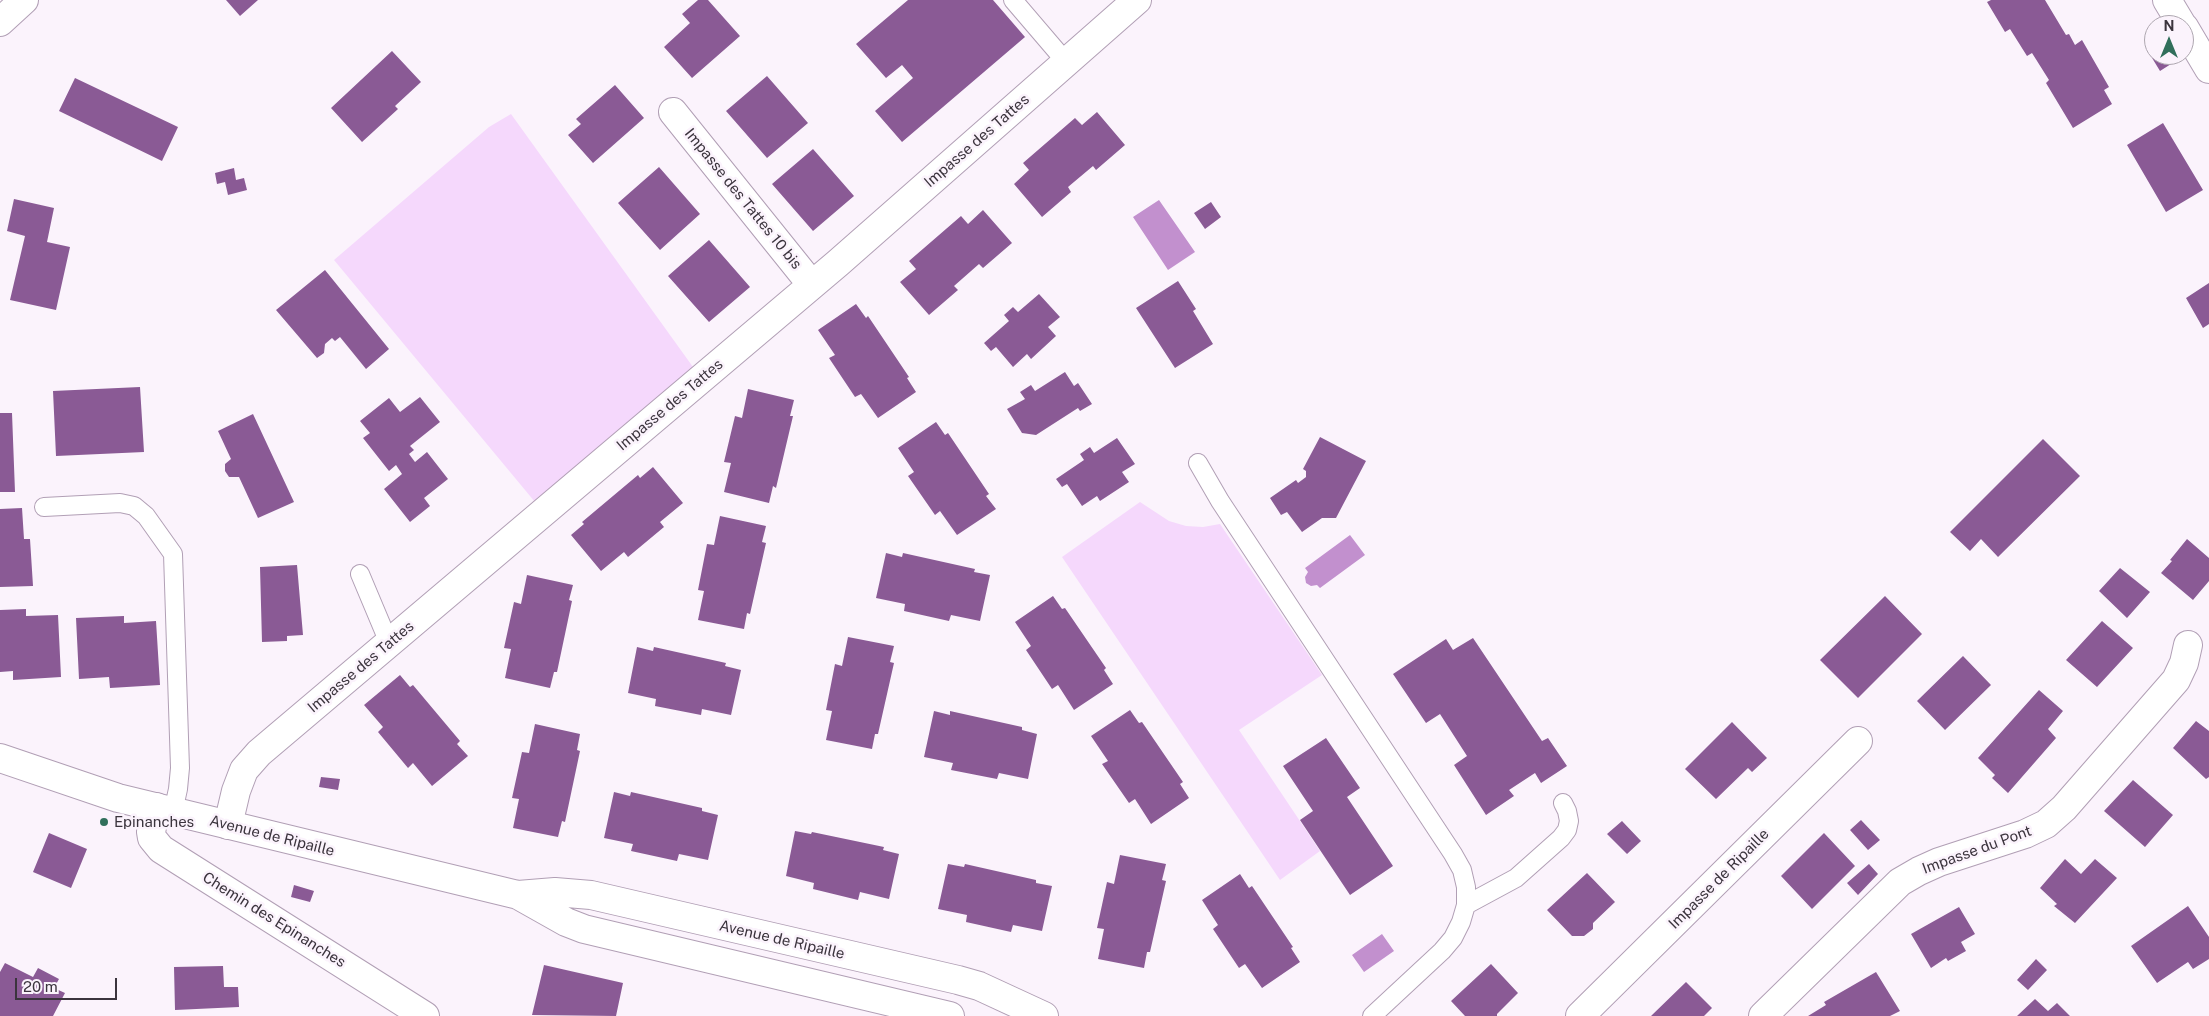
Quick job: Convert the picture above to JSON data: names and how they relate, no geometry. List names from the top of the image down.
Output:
{
  "streets": {
    "street": [
      "Impasse des Tattes",
      "Impasse des Tattes 10 bis",
      "Avenue de Ripaille",
      "Impasse du Pont",
      "Impasse de Ripaille",
      "Chemin des Epinanches"
    ]
  },
  "crossings": [
    ["Impasse des Tattes", "Impasse des Tattes 10 bis"],
    ["Impasse des Tattes", "Avenue de Ripaille"],
    ["Avenue de Ripaille", "Chemin des Epinanches"]
  ],
  "places": ["Epinanches"],
  "scale_bar": "20 m",
  "north": "top"
}
